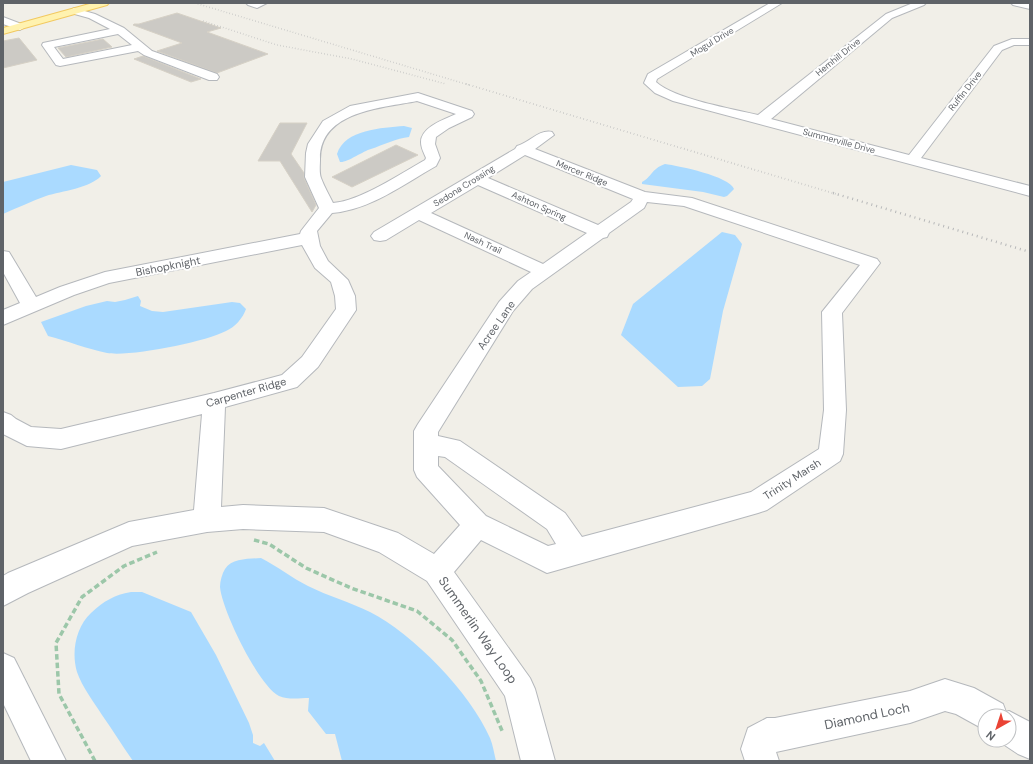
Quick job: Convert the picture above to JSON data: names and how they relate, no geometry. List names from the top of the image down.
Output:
{
  "streets": {
    "street": [
      "Mogul Drive",
      "Hemhill Drive",
      "Ruffin Drive",
      "Summerville Drive",
      "Mercer Ridge",
      "Sedona Crossing",
      "Ashton Spring",
      "Nash Trail",
      "Bishopknight",
      "Acree Lane",
      "Carpenter Ridge",
      "Trinity Marsh",
      "Summerlin Way Loop",
      "Diamond Loch"
    ]
  },
  "crossings": [
    ["Mogul Drive", "Summerville Drive"],
    ["Hemhill Drive", "Summerville Drive"],
    ["Ruffin Drive", "Summerville Drive"],
    ["Mercer Ridge", "Sedona Crossing"],
    ["Mercer Ridge", "Acree Lane"],
    ["Mercer Ridge", "Trinity Marsh"],
    ["Sedona Crossing", "Ashton Spring"],
    ["Sedona Crossing", "Nash Trail"],
    ["Ashton Spring", "Acree Lane"],
    ["Nash Trail", "Acree Lane"],
    ["Bishopknight", "Carpenter Ridge"],
    ["Acree Lane", "Trinity Marsh"]
  ],
  "north": "bottom left"
}
